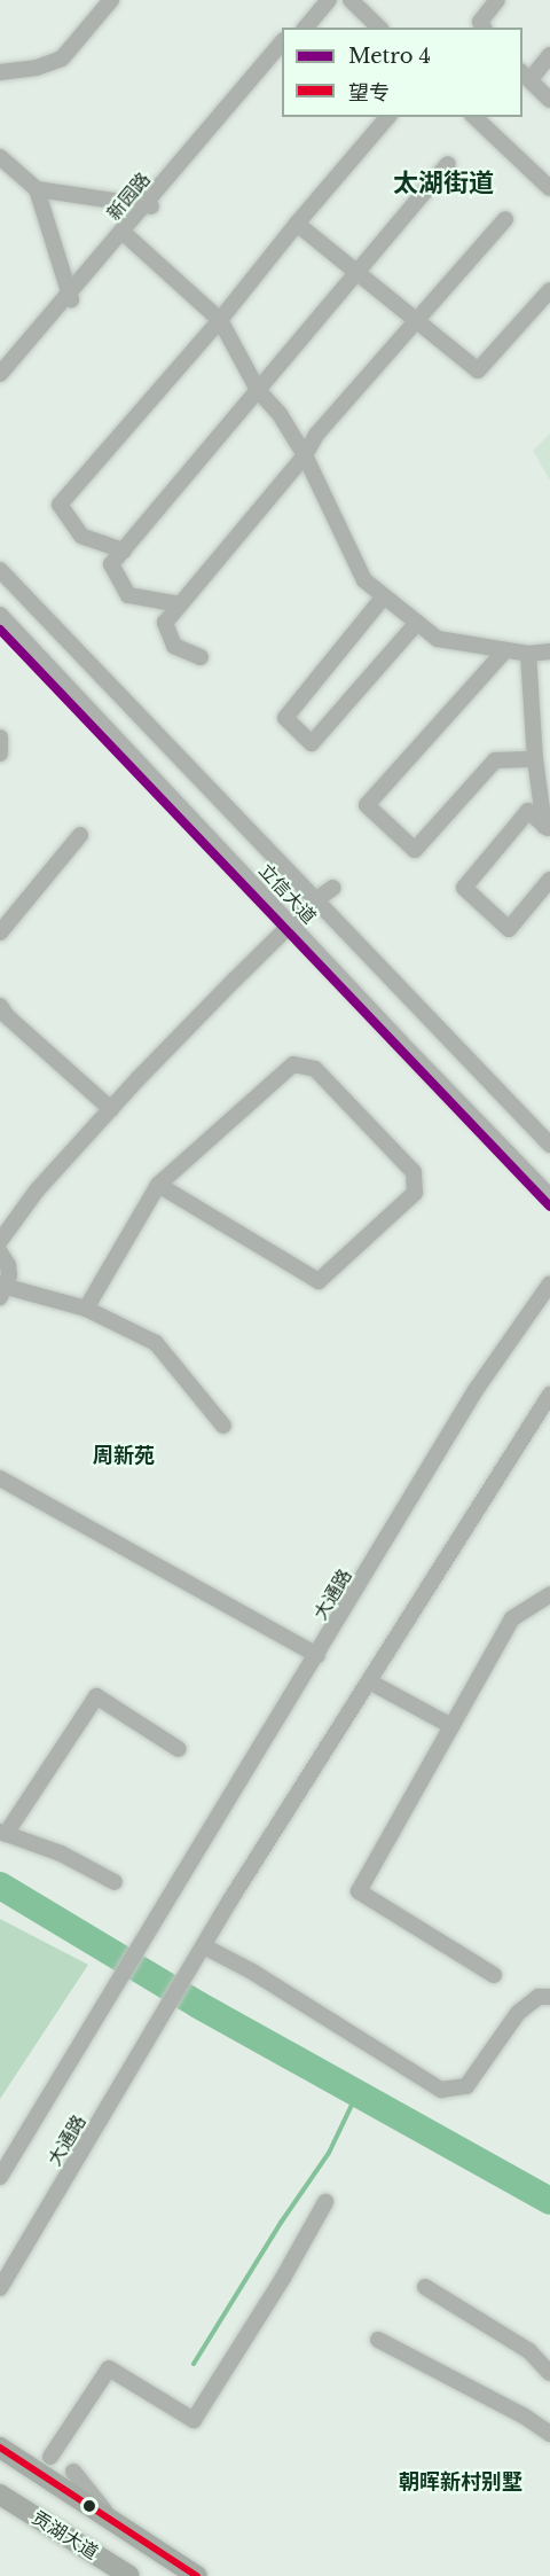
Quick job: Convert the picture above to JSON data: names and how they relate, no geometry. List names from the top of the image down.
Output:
{
  "streets": {
    "main road": ["贡湖大道"],
    "street": ["新园路", "立信大道", "大通路"]
  },
  "districts": ["太湖街道", "周新苑", "朝晖新村别墅"],
  "lines": ["metro line 4", "transit line 望专"],
  "legend": ["Metro 4", "望专"]
}
